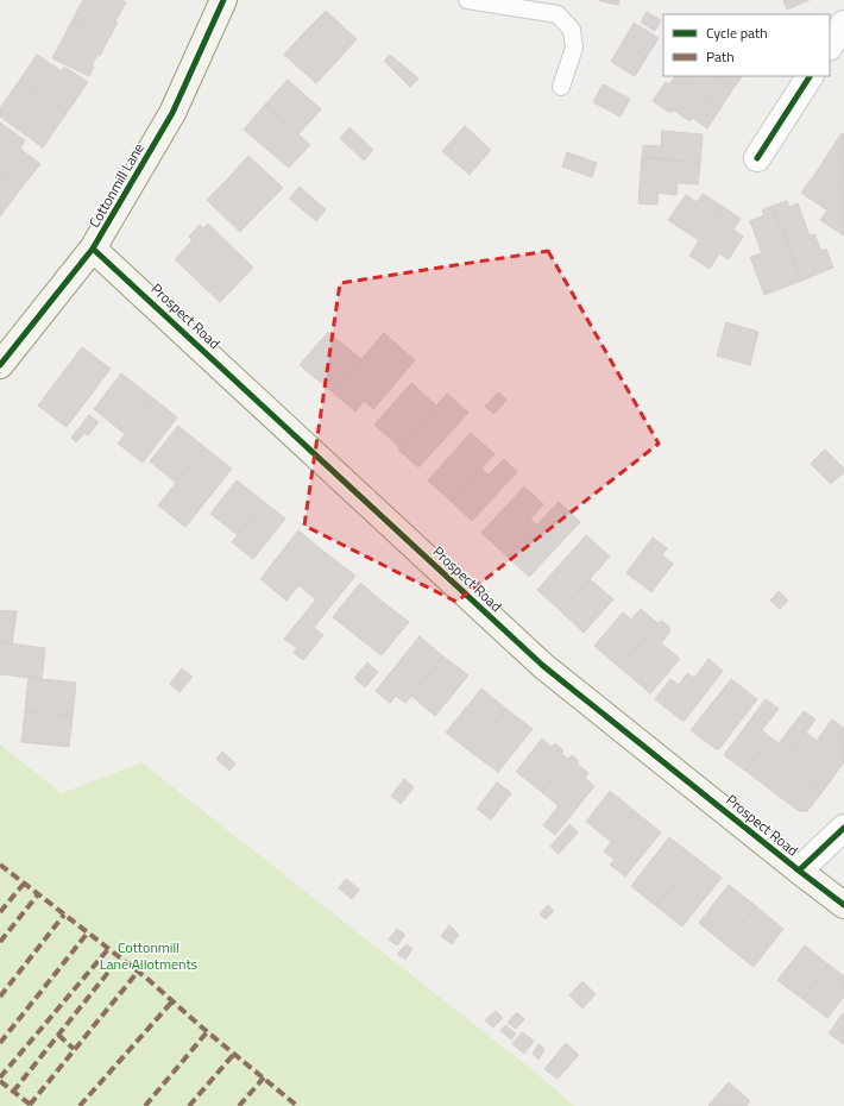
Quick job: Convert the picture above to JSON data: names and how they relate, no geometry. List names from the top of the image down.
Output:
{
  "streets": {
    "street": ["Cottonmill Lane", "Prospect Road"]
  },
  "crossings": [
    ["Cottonmill Lane", "Prospect Road"]
  ],
  "parks": ["Cottonmill Lane Allotments"],
  "legend": ["Cycle path", "Path"]
}
